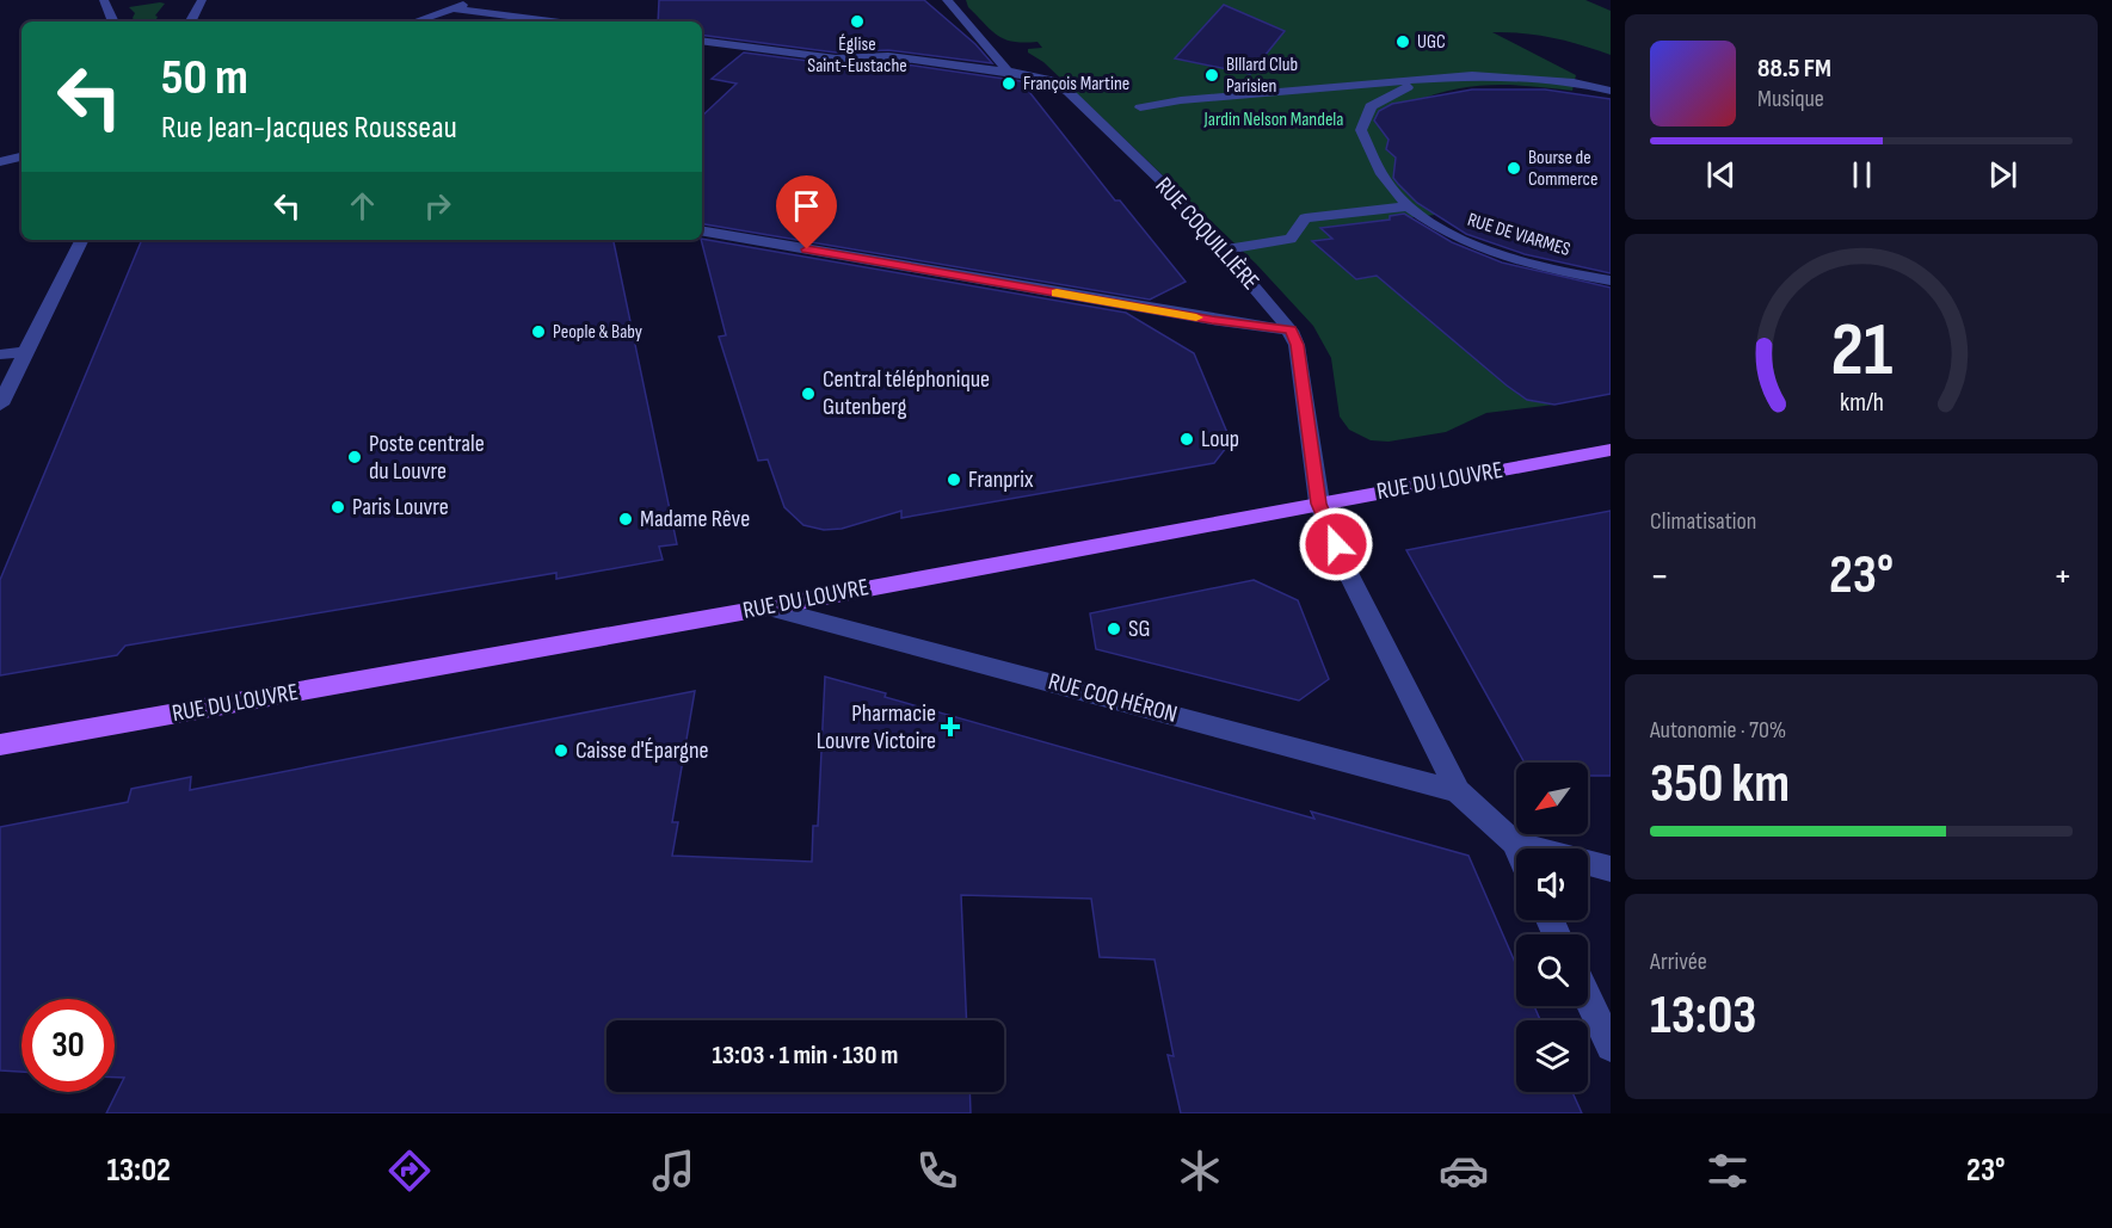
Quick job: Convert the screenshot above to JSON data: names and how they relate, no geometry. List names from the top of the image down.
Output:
{
  "streets": {
    "main road": ["RUE DU LOUVRE"],
    "street": ["RUE COQUILLIÈRE", "RUE DE VIARMES", "RUE COQ HÉRON"]
  },
  "crossings": [
    ["RUE COQUILLIÈRE", "RUE DU LOUVRE"],
    ["RUE COQUILLIÈRE", "RUE COQ HÉRON"],
    ["RUE DU LOUVRE", "RUE COQ HÉRON"]
  ],
  "parks": ["Jardin Nelson Mandela"],
  "places": {
    "other": [
      "Église Saint-Eustache",
      "UGC",
      "BIllard Club Parisien",
      "François Martine",
      "Bourse de Commerce",
      "People & Baby",
      "Central téléphonique Gutenberg",
      "Loup",
      "Poste centrale du Louvre",
      "Franprix",
      "Paris Louvre",
      "Madame Rêve",
      "SG",
      "Caisse d'Épargne"
    ],
    "health": ["Pharmacie Louvre Victoire"]
  },
  "north": "bottom left",
  "page": {
    "turn": ["50 m", "Rue Jean-Jacques Rousseau"],
    "song": ["88.5 FM", "Musique"],
    "tile": [
      "Climatisation",
      ["Autonomie · 70%", "350 km"],
      ["Arrivée", "13:03"]
    ],
    "heat": ["−", "23°", "+"],
    "limit": "30",
    "trip": "13:03 · 1 min · 130 m",
    "tabs": ["13:02", "23°"],
    "gauge": ["21", "km/h"]
  }
}
